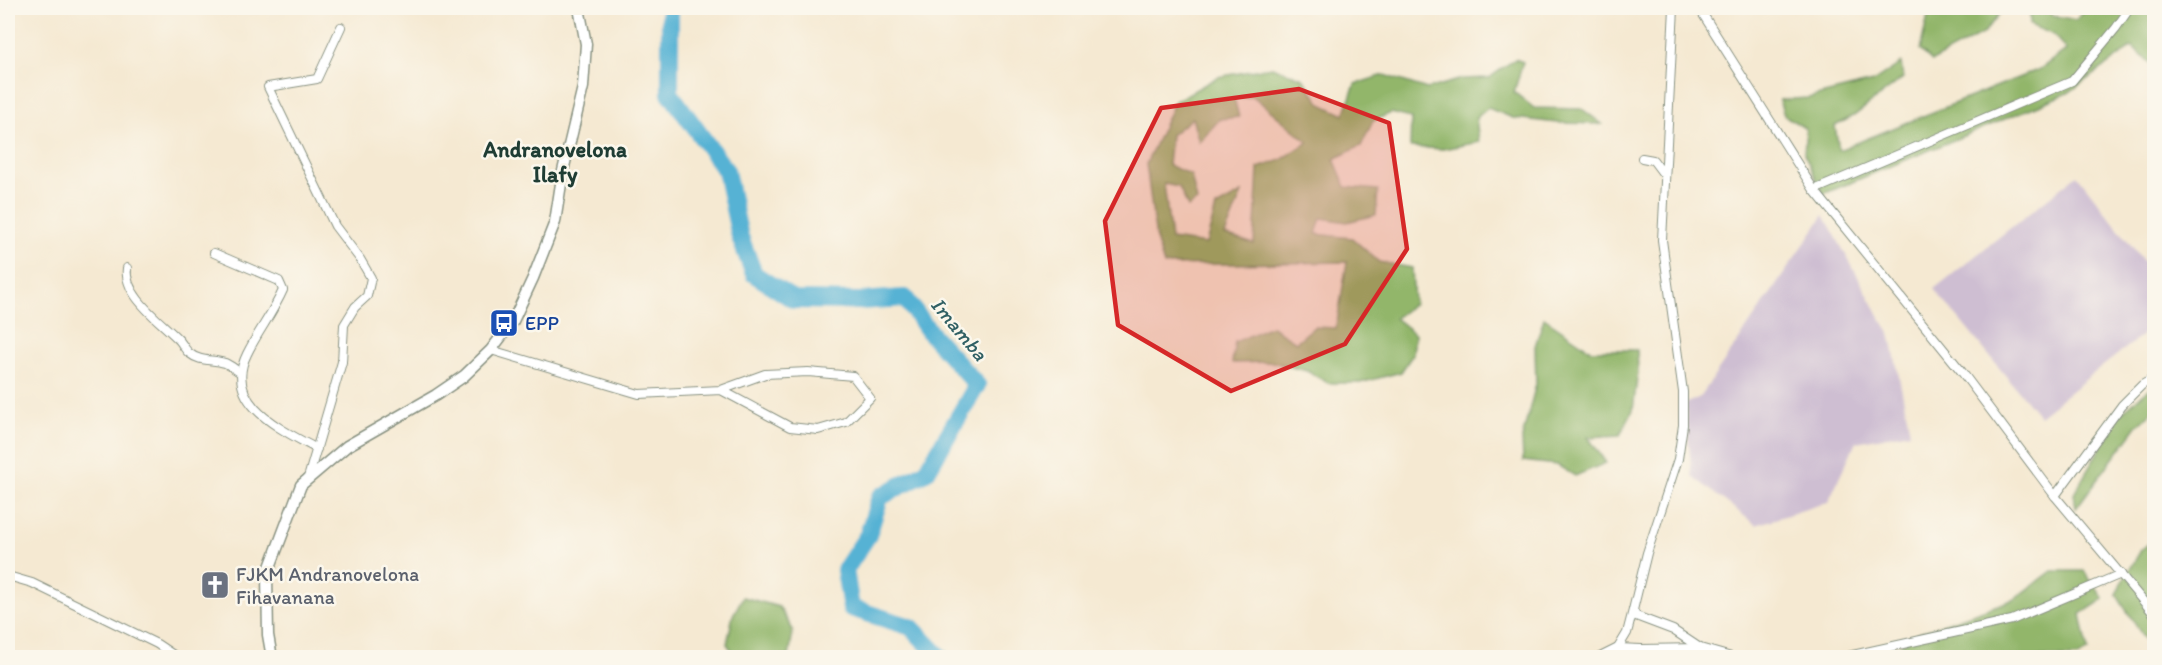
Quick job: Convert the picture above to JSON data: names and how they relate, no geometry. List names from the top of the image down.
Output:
{
  "districts": ["Andranovelona Ilafy"],
  "water": ["Imamba"],
  "places": {
    "bus stop": ["EPP"],
    "church": ["FJKM Andranovelona Fihavanana"]
  }
}
